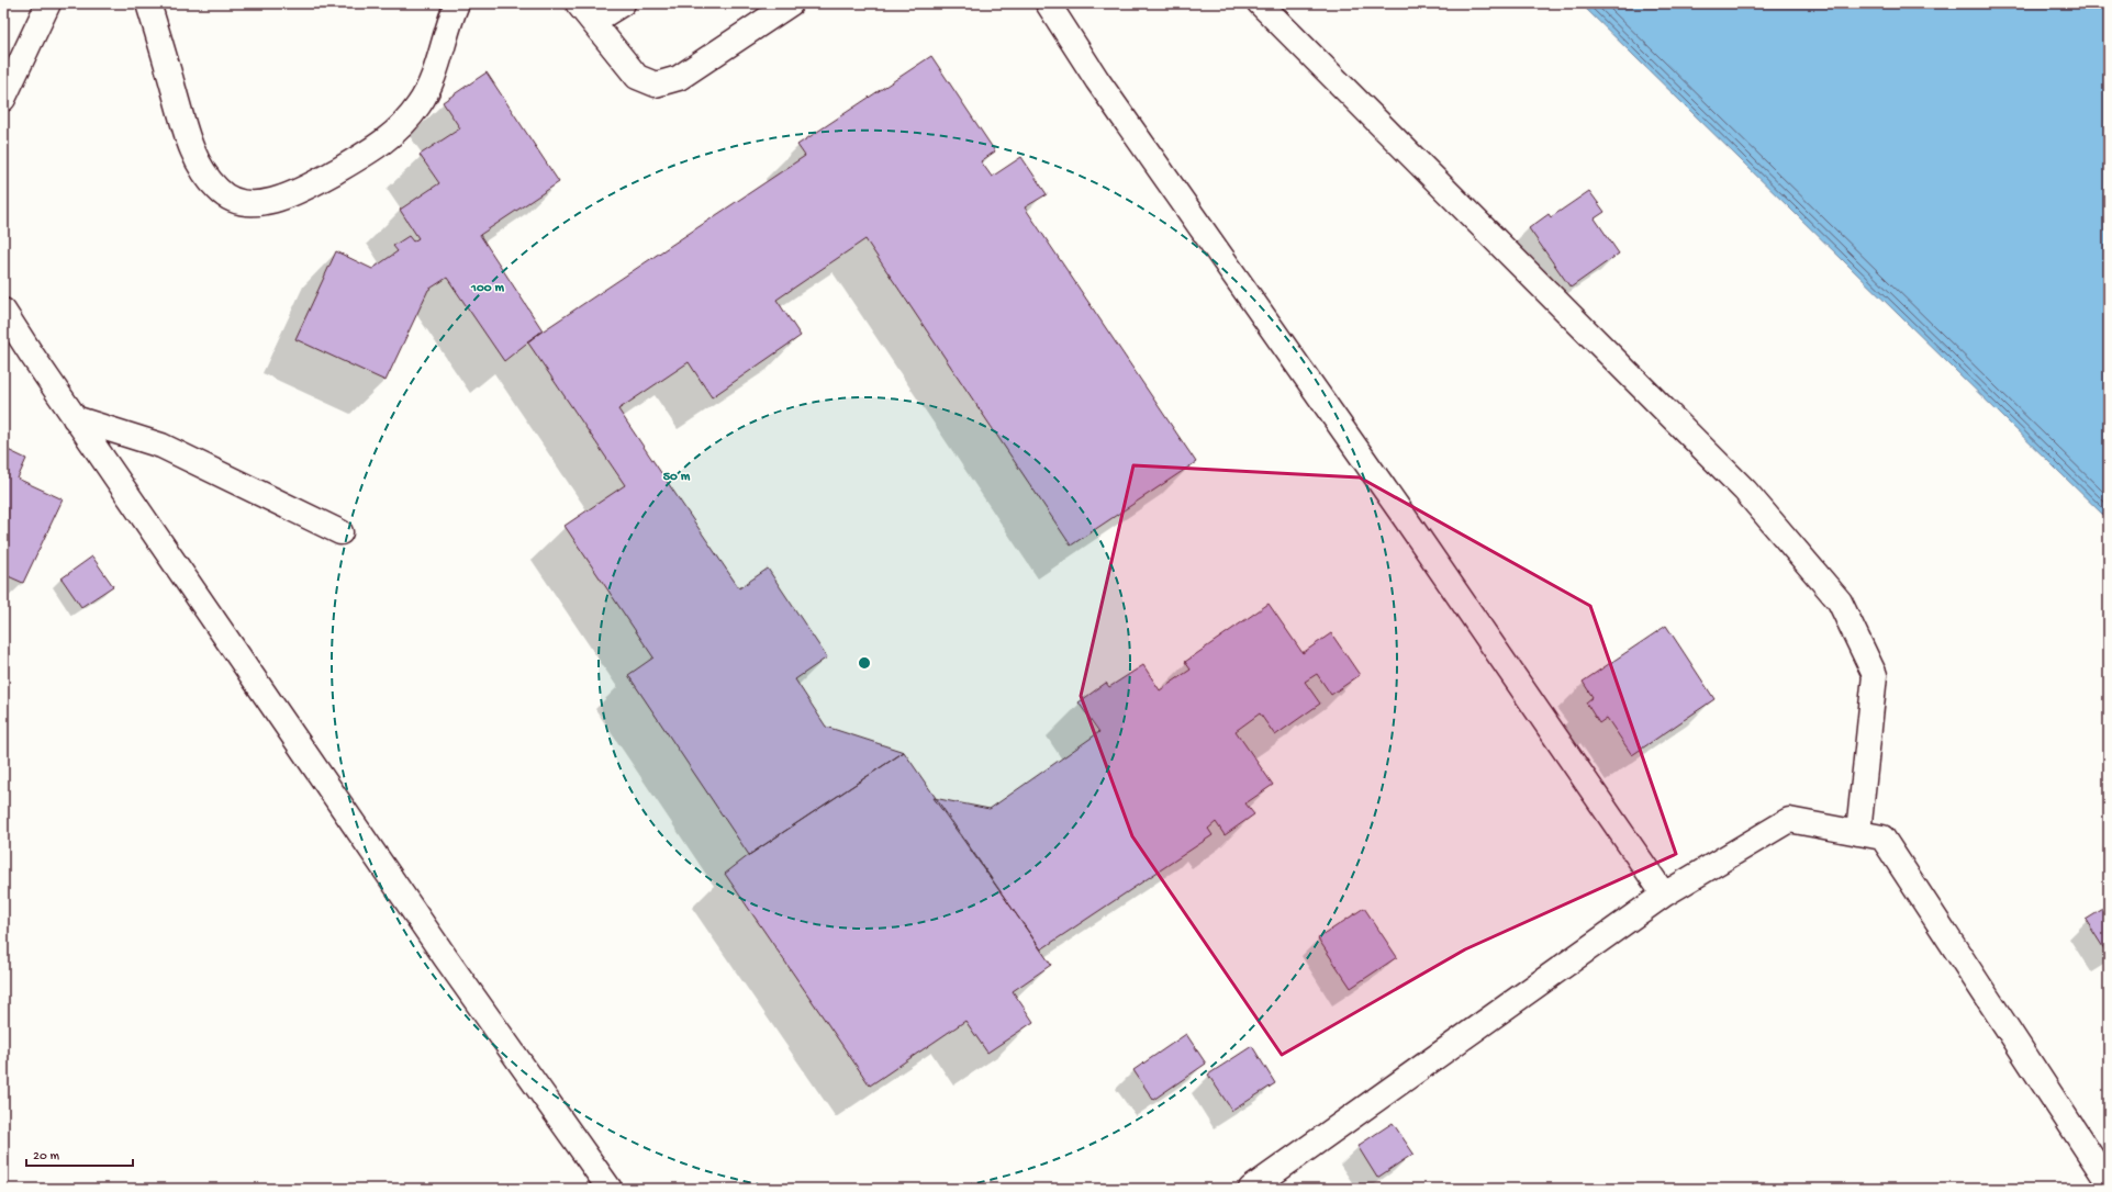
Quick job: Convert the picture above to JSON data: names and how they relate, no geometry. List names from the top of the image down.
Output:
{
  "scale_bar": "20 m",
  "rings": ["100 m", "50 m"]
}
